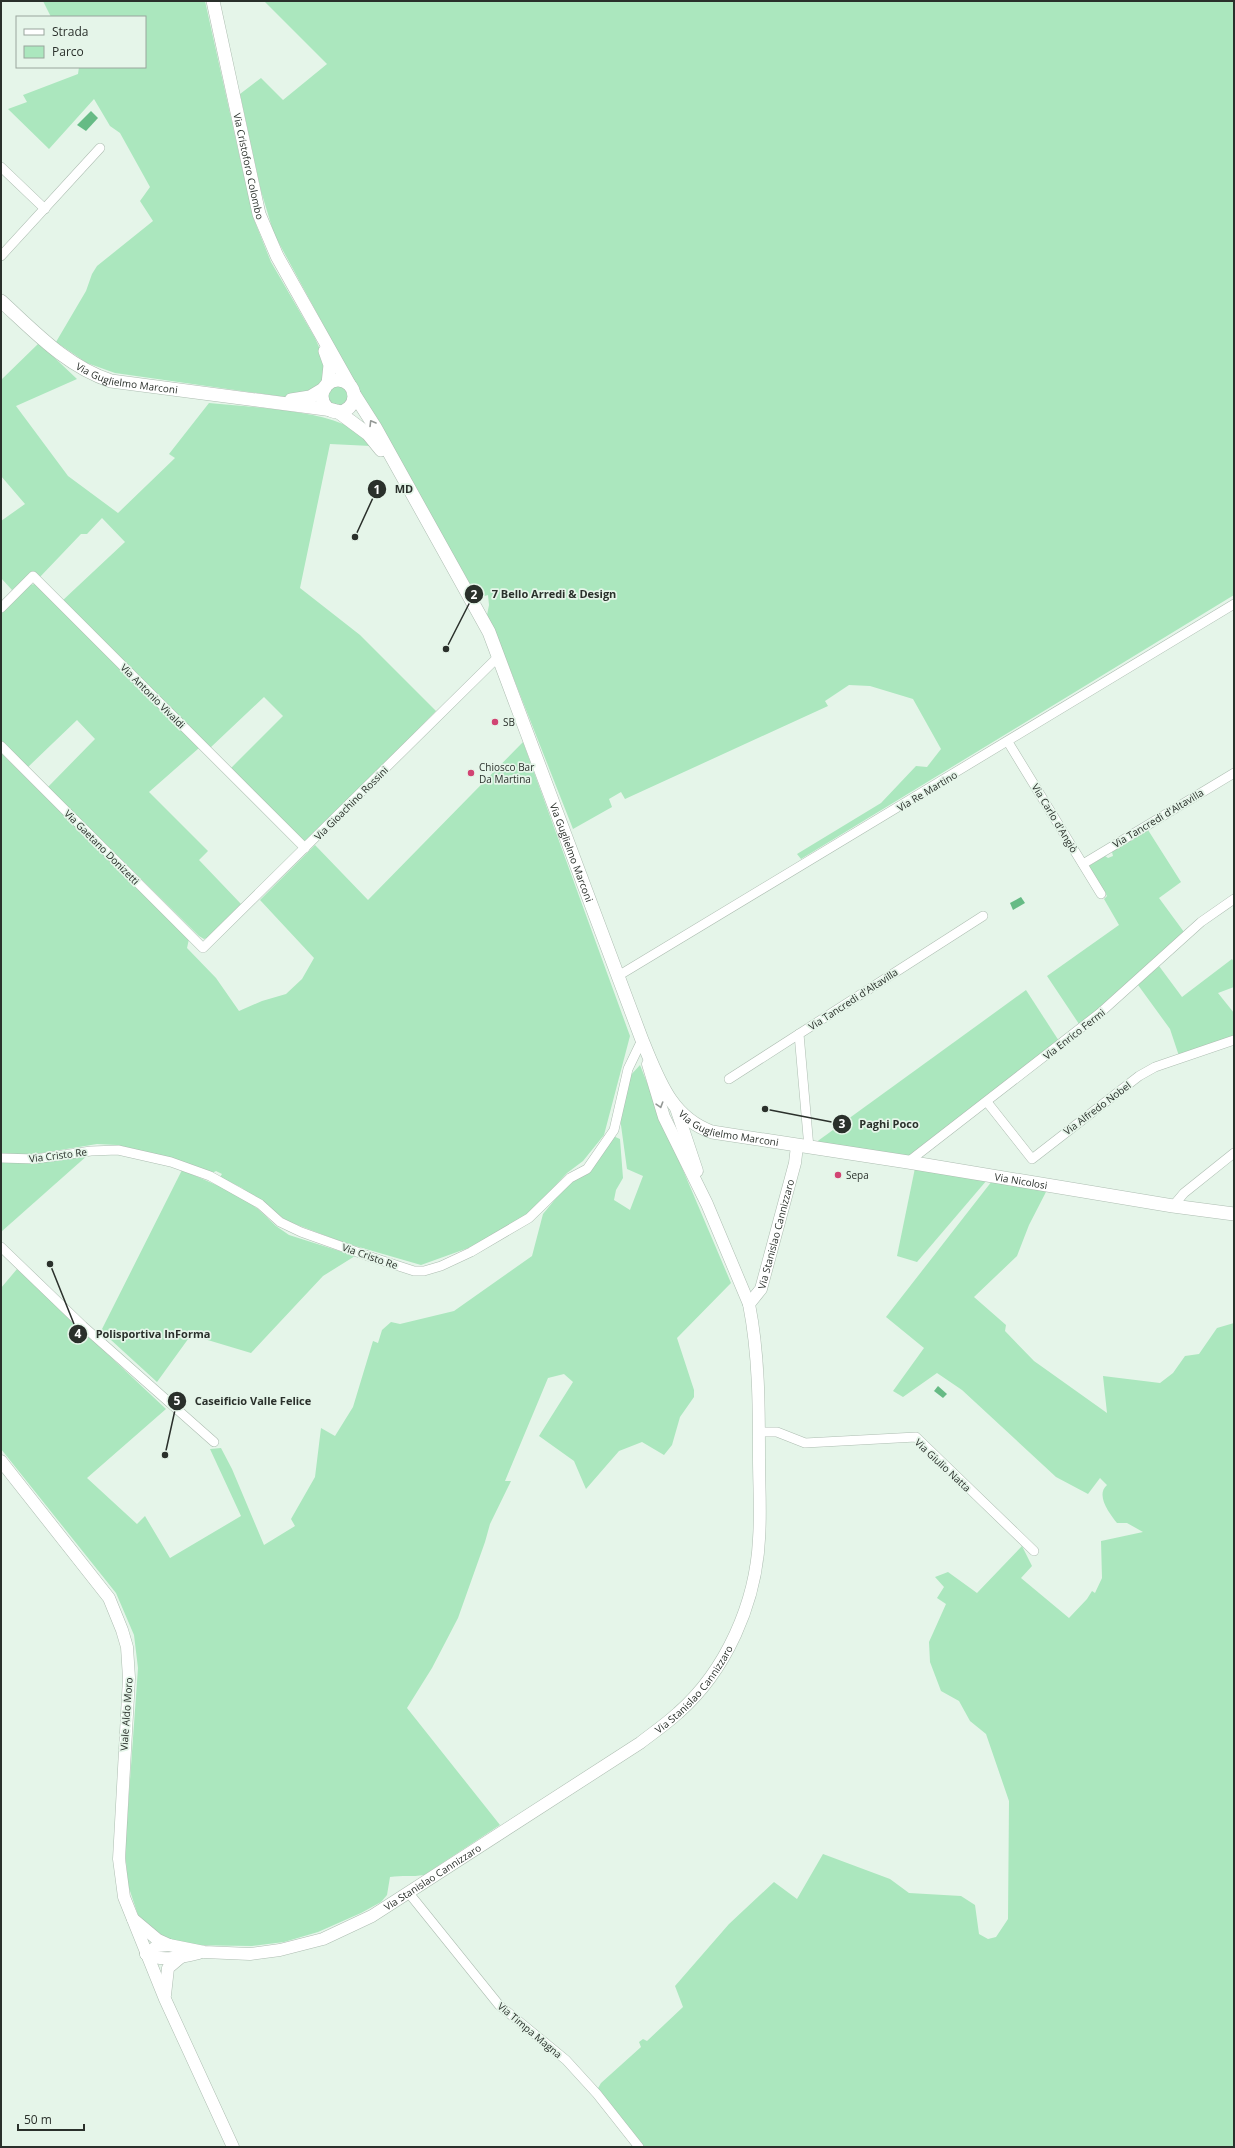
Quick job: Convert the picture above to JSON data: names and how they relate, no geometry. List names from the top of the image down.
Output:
{
  "streets": {
    "main road": ["Via Cristoforo Colombo", "Via Guglielmo Marconi", "Via Nicolosi"],
    "street": [
      "Via Antonio Vivaldi",
      "Via Re Martino",
      "Via Gioachino Rossini",
      "Via Carlo d'Angiò",
      "Via Tancredi d'Altavilla",
      "Via Gaetano Donizetti",
      "Via Enrico Fermi",
      "Via Alfredo Nobel",
      "Via Cristo Re",
      "Via Stanislao Cannizzaro",
      "Via Giulio Natta",
      "Viale Aldo Moro",
      "Via Timpa Magna"
    ]
  },
  "crossings": [
    ["Via Guglielmo Marconi", "Via Re Martino"],
    ["Via Guglielmo Marconi", "Via Gioachino Rossini"],
    ["Via Guglielmo Marconi", "Via Tancredi d'Altavilla"],
    ["Via Guglielmo Marconi", "Via Cristo Re"],
    ["Via Guglielmo Marconi", "Via Nicolosi"],
    ["Via Guglielmo Marconi", "Via Stanislao Cannizzaro"],
    ["Via Antonio Vivaldi", "Via Gioachino Rossini"],
    ["Via Re Martino", "Via Carlo d'Angiò"],
    ["Via Gioachino Rossini", "Via Gaetano Donizetti"],
    ["Via Carlo d'Angiò", "Via Tancredi d'Altavilla"],
    ["Via Tancredi d'Altavilla", "Via Nicolosi"],
    ["Via Tancredi d'Altavilla", "Via Stanislao Cannizzaro"],
    ["Via Enrico Fermi", "Via Alfredo Nobel"],
    ["Via Enrico Fermi", "Via Nicolosi"],
    ["Via Nicolosi", "Via Stanislao Cannizzaro"],
    ["Via Stanislao Cannizzaro", "Via Giulio Natta"],
    ["Via Stanislao Cannizzaro", "Via Timpa Magna"]
  ],
  "places": [
    "MD",
    "7 Bello Arredi & Design",
    "SB",
    "Chiosco Bar Da Martina",
    "Paghi Poco",
    "Sepa",
    "Polisportiva InForma",
    "Caseificio Valle Felice"
  ],
  "legend": ["Strada", "Parco"],
  "scale_bar": "50 m"
}
